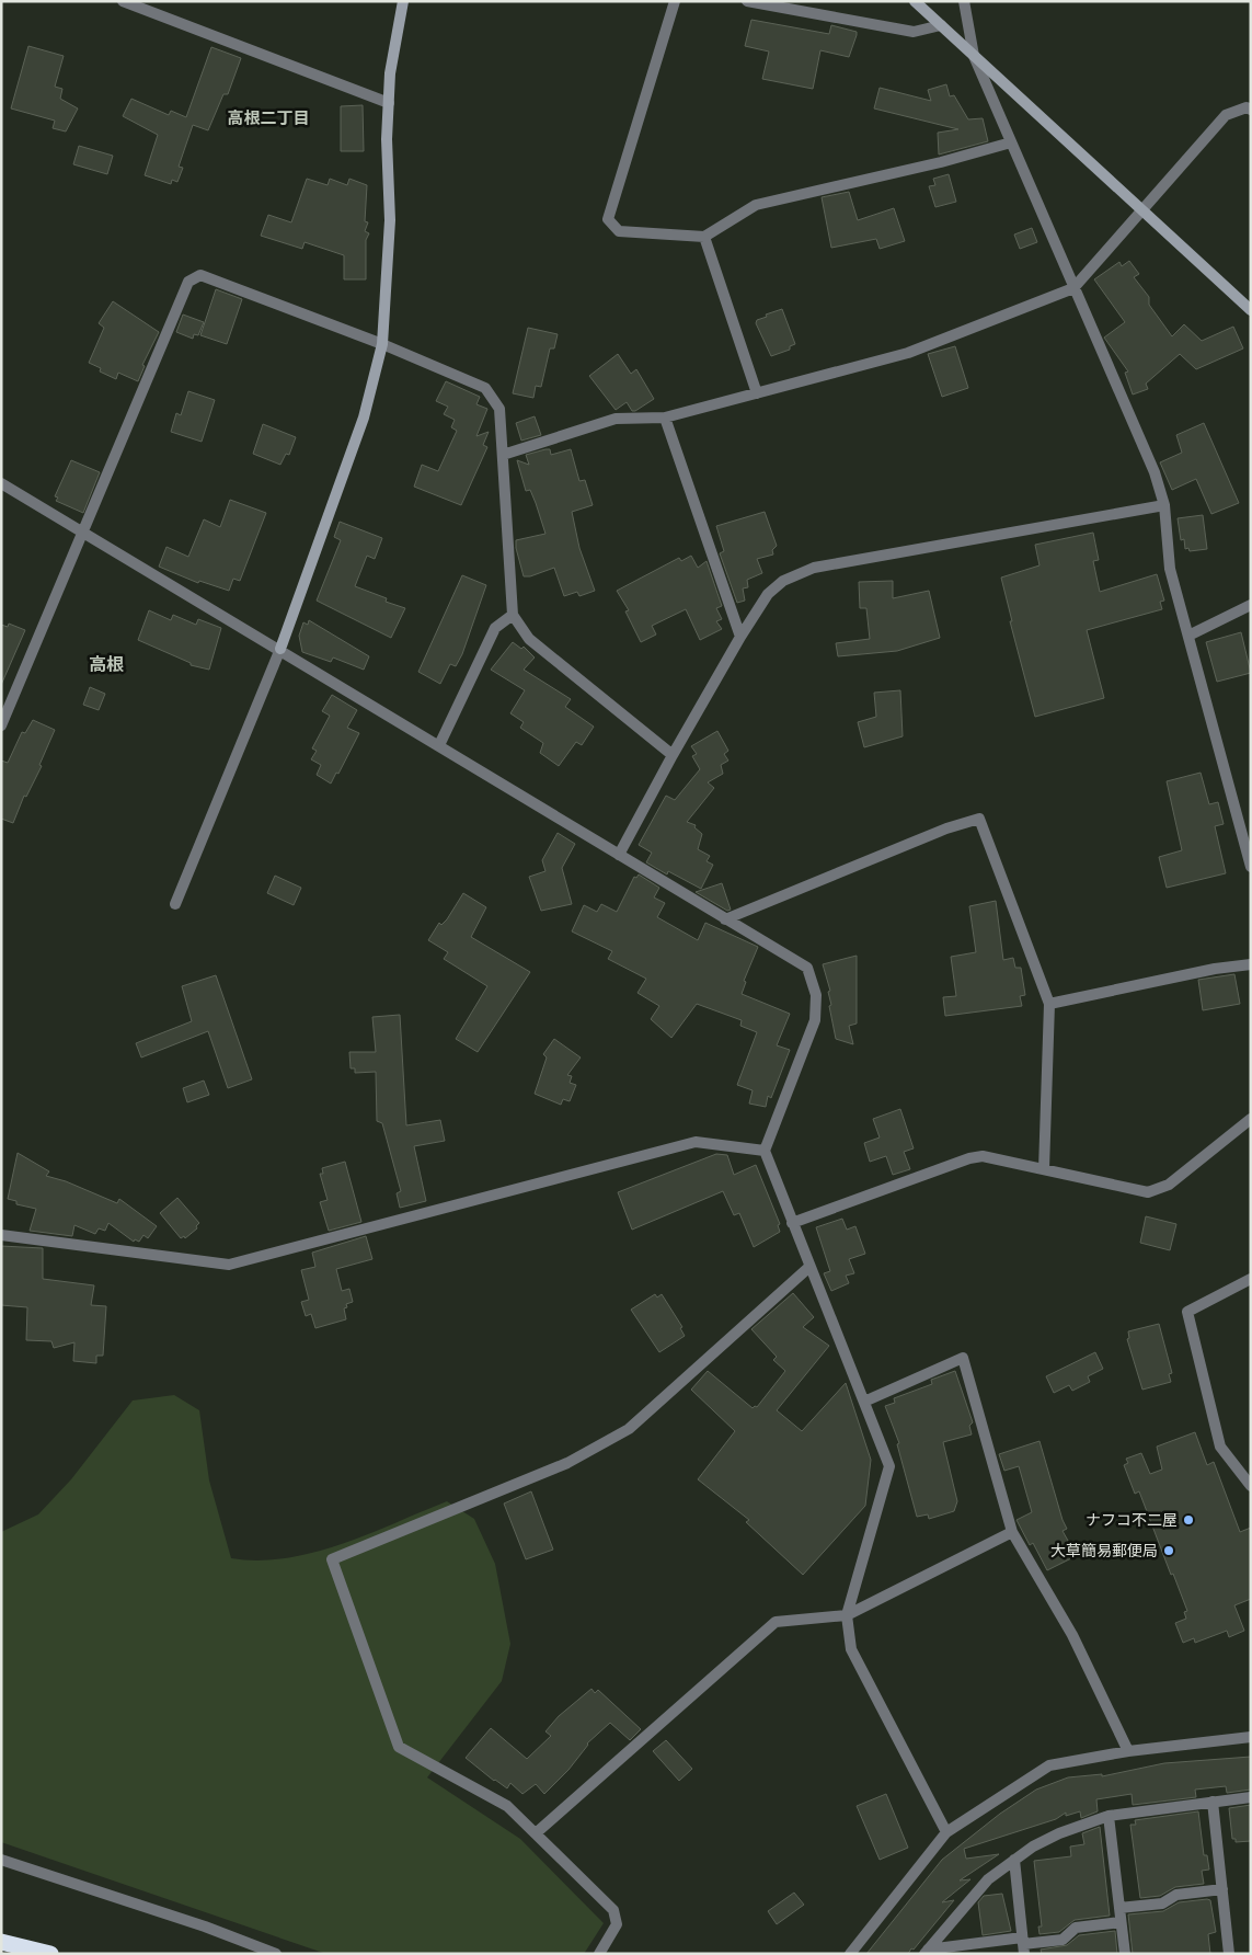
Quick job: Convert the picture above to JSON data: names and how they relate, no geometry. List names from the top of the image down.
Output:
{
  "districts": ["高根二丁目", "高根"],
  "places": ["ナフコ不二屋", "大草簡易郵便局"]
}
